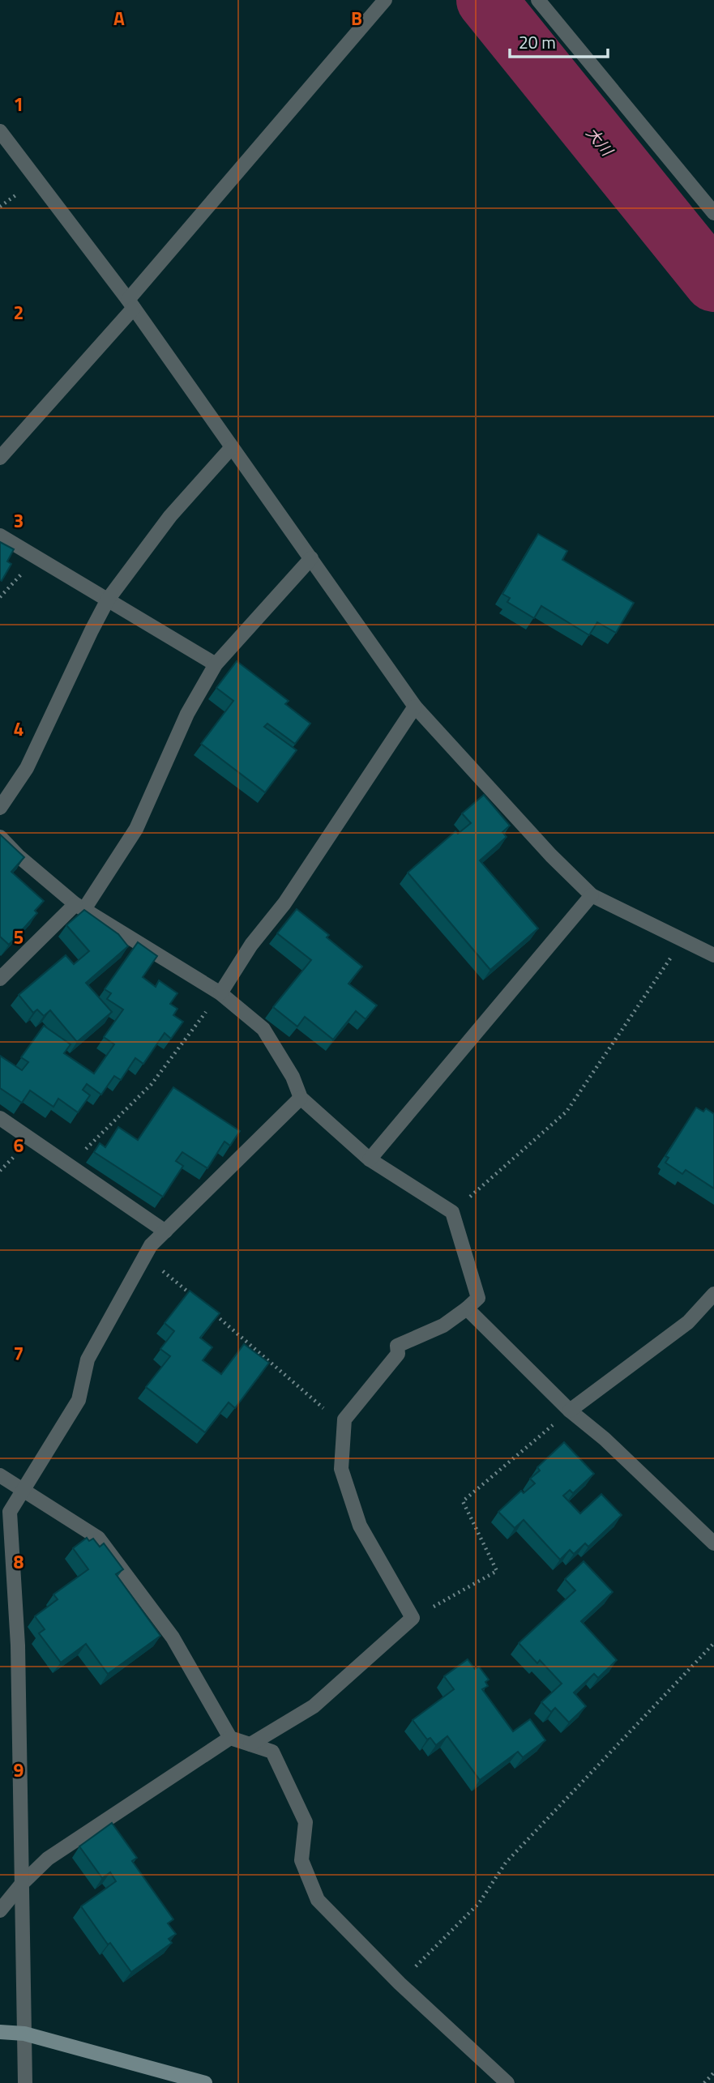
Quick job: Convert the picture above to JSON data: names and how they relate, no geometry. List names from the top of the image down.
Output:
{
  "water": ["大川"],
  "scale_bar": "20 m",
  "grid": {
    "columns": ["A", "B"],
    "rows": [
      "1",
      "2",
      "3",
      "4",
      "5",
      "6",
      "7",
      "8",
      "9"
    ]
  }
}
